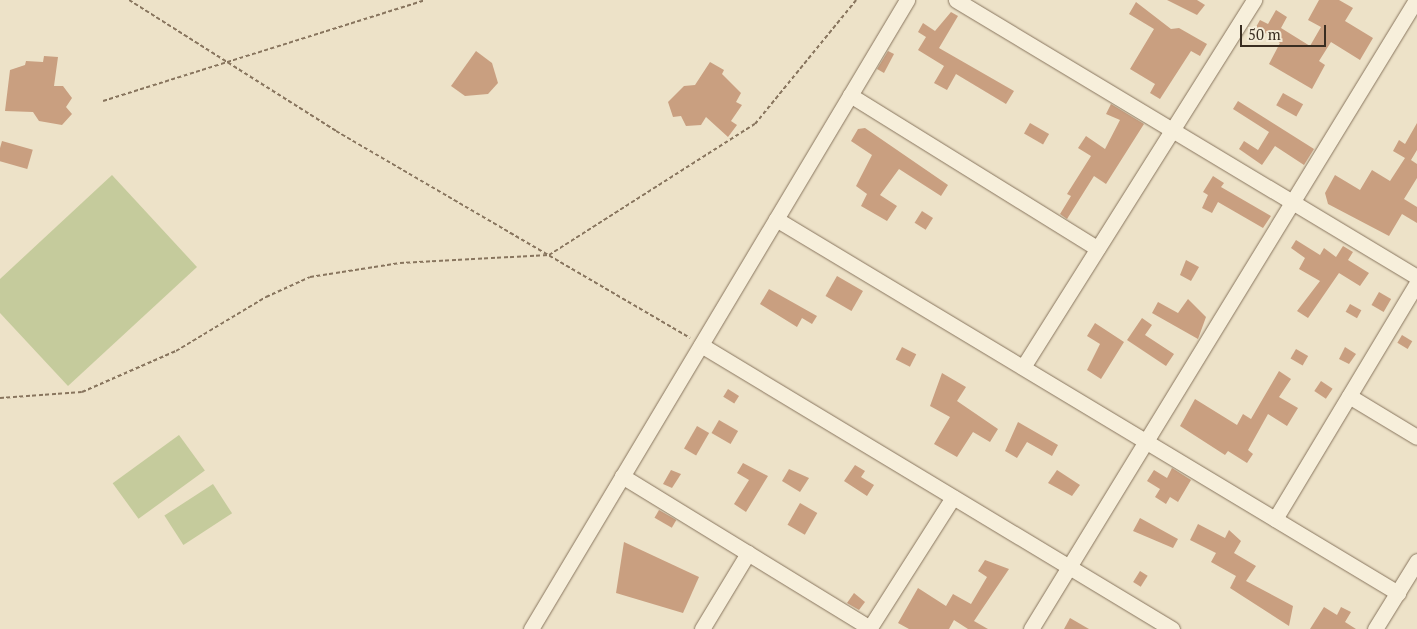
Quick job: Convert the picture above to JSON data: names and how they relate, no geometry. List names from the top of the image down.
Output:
{
  "scale_bar": "50 m"
}
